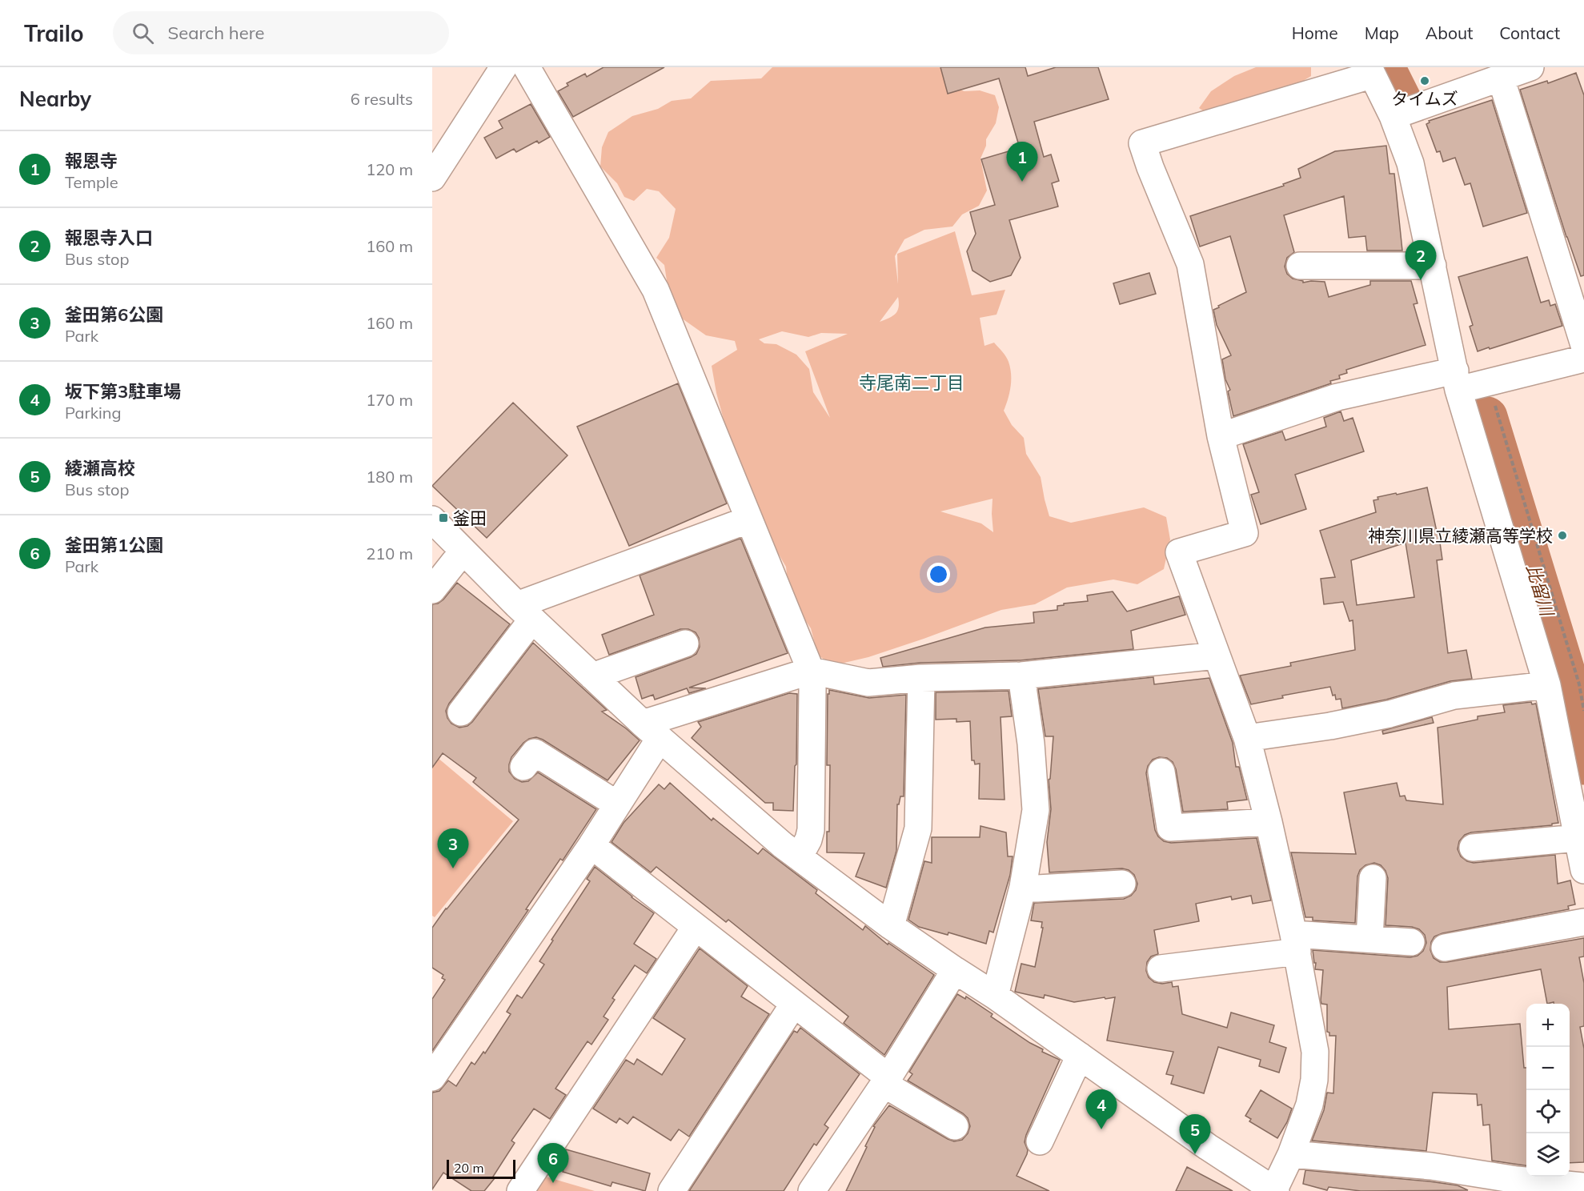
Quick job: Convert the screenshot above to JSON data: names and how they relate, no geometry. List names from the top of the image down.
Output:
{
  "districts": ["寺尾南二丁目"],
  "water": ["比留川"],
  "places": {
    "other": ["タイムズ", "神奈川県立綾瀬高等学校"],
    "transit": ["釜田"]
  },
  "scale_bar": "20 m",
  "page": {
    "header": "Trailo",
    "search": "Search here",
    "nav": [
      "Home",
      "Map",
      "About",
      "Contact"
    ],
    "heading": ["Nearby", "6 results"],
    "list": [
      {
        "mark": "1",
        "name": "報恩寺",
        "note": "Temple",
        "value": "120 m"
      },
      {
        "mark": "2",
        "name": "報恩寺入口",
        "note": "Bus stop",
        "value": "160 m"
      },
      {
        "mark": "3",
        "name": "釜田第6公園",
        "note": "Park",
        "value": "160 m"
      },
      {
        "mark": "4",
        "name": "坂下第3駐車場",
        "note": "Parking",
        "value": "170 m"
      },
      {
        "mark": "5",
        "name": "綾瀬高校",
        "note": "Bus stop",
        "value": "180 m"
      },
      {
        "mark": "6",
        "name": "釜田第1公園",
        "note": "Park",
        "value": "210 m"
      }
    ],
    "pins": [
      "1",
      "2",
      "3",
      "4",
      "5",
      "6"
    ],
    "map_buttons": ["+", "−"],
    "scale": "20 m"
  }
}
